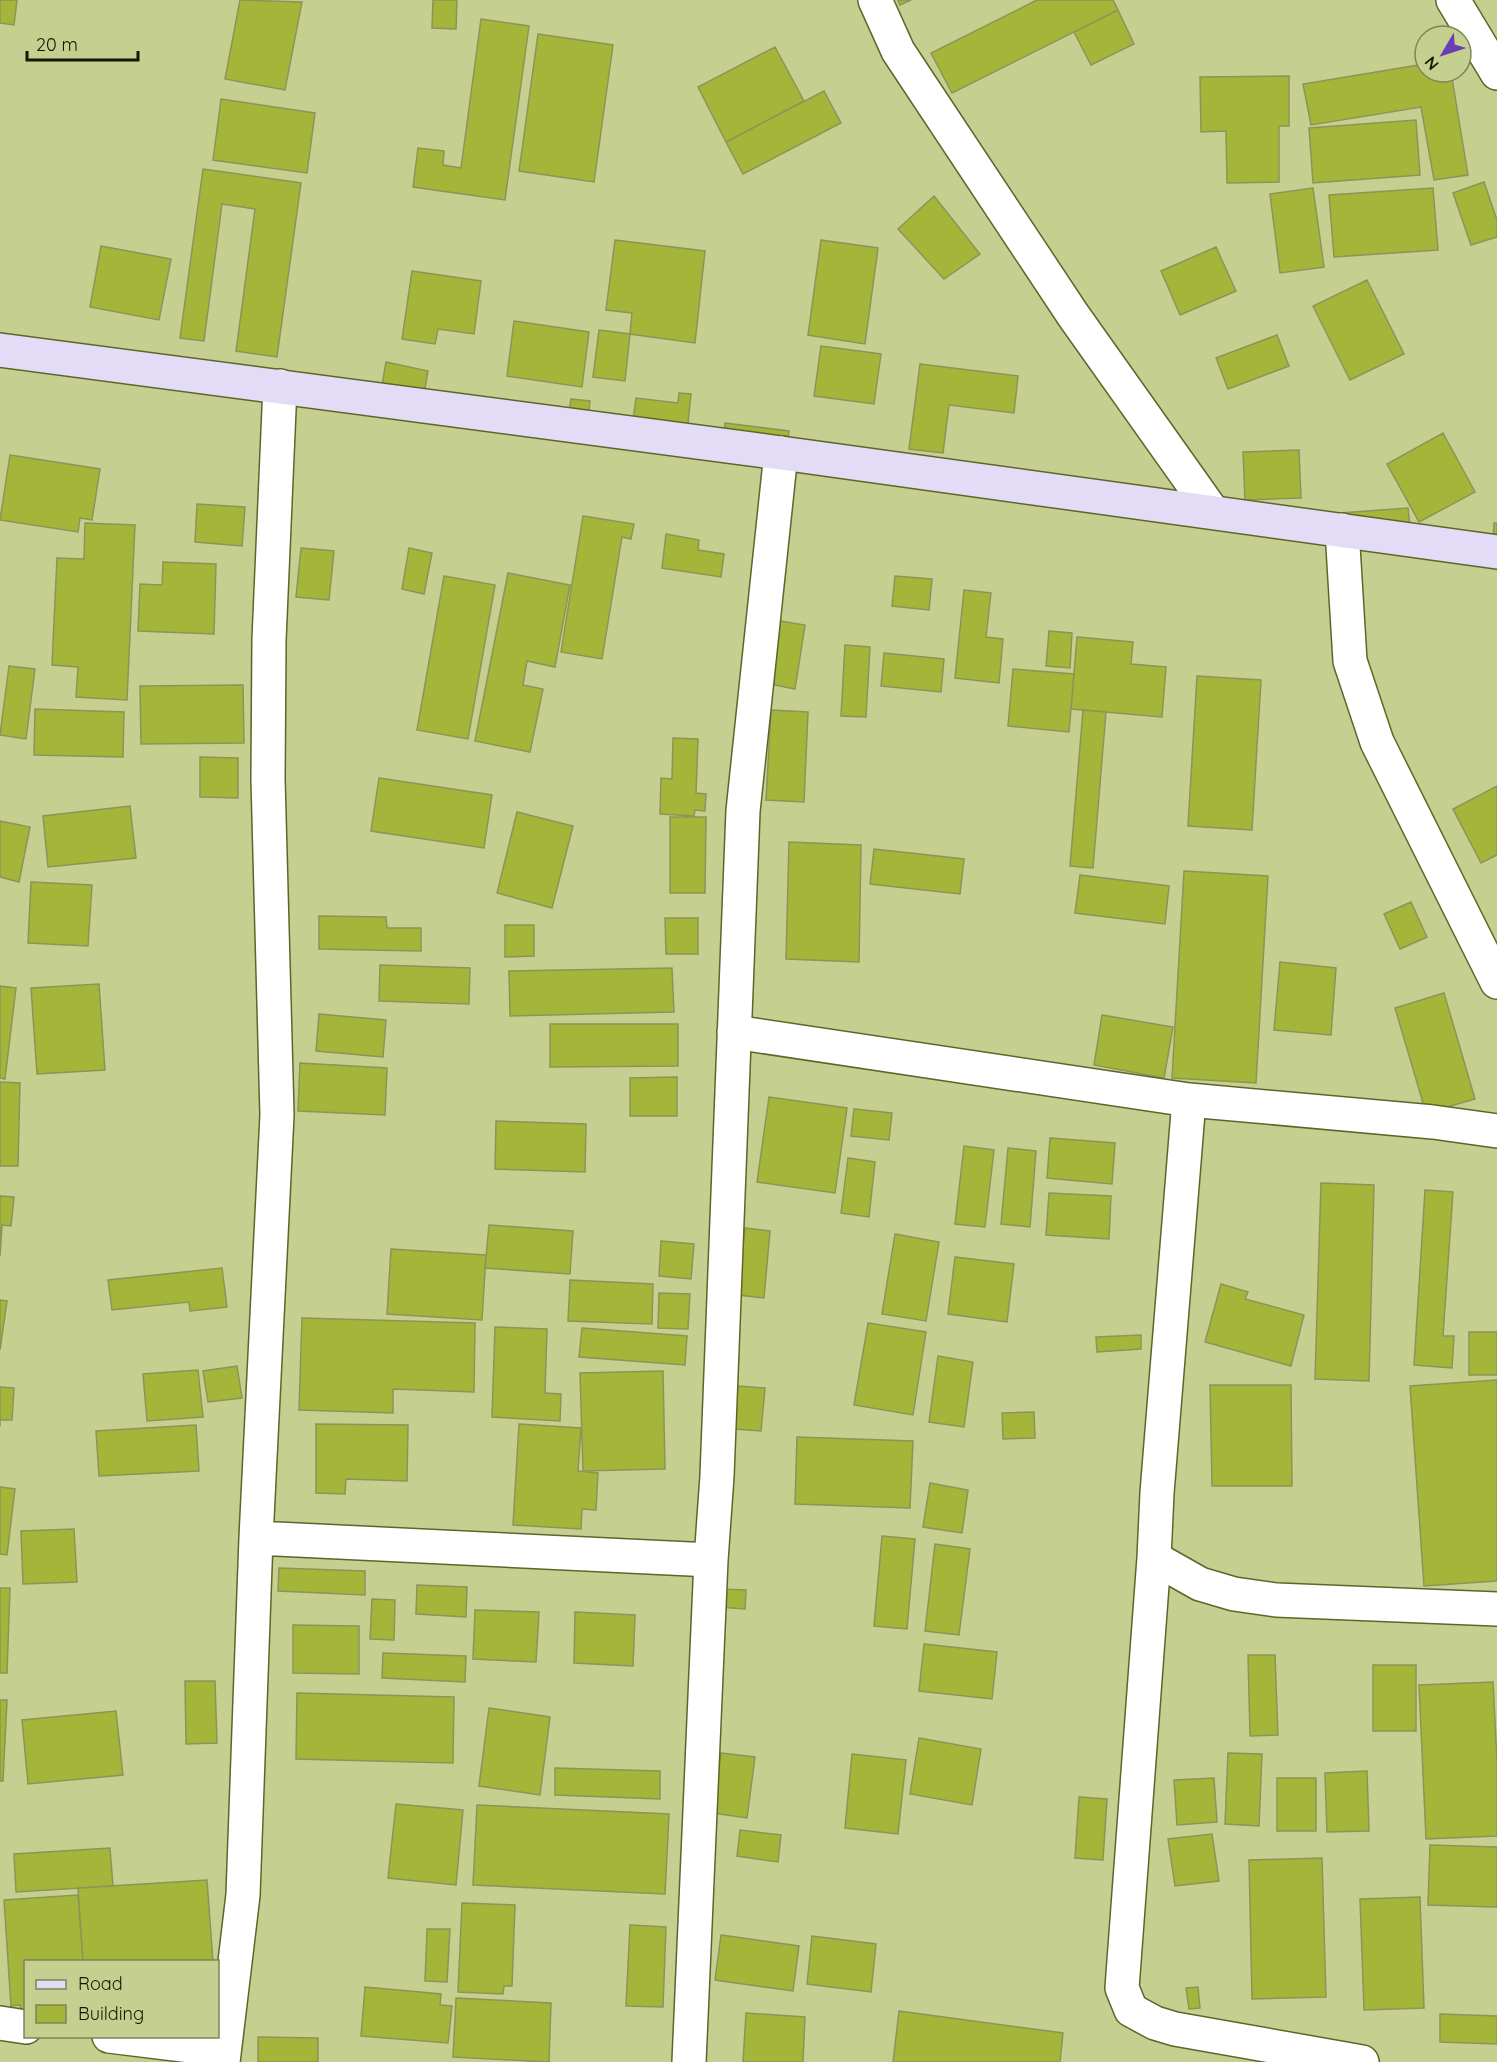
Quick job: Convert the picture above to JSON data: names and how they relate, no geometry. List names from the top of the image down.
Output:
{
  "legend": ["Road", "Building"],
  "scale_bar": "20 m",
  "north": "bottom left"
}
